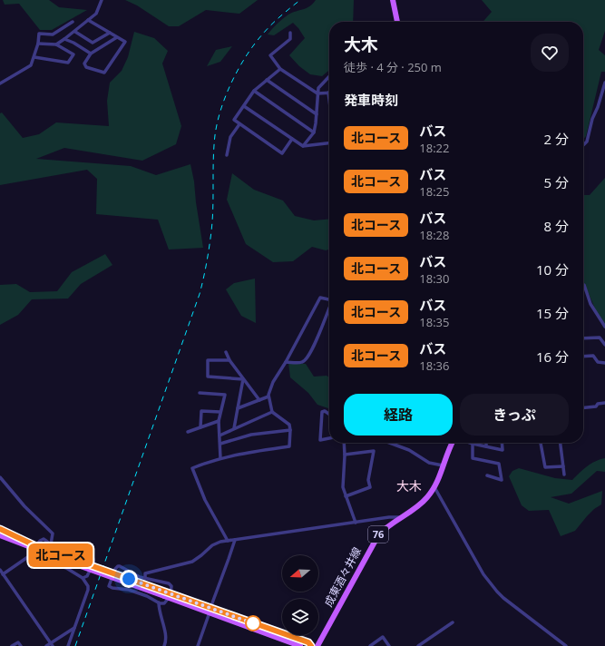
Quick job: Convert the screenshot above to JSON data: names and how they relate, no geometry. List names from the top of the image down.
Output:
{
  "streets": {
    "main road": ["76", "成東酒々井線"]
  },
  "districts": ["大木"],
  "lines": ["bus line 北コース"],
  "north": "left",
  "page": {
    "on_map": "北コース",
    "heading": [
      ["大木", "徒歩 · 4 分 · 250 m"],
      "発車時刻"
    ],
    "list": [
      {
        "mark": "北コース",
        "name": "バス",
        "note": "18:22",
        "value": "2 分"
      },
      {
        "mark": "北コース",
        "name": "バス",
        "note": "18:25",
        "value": "5 分"
      },
      {
        "mark": "北コース",
        "name": "バス",
        "note": "18:28",
        "value": "8 分"
      },
      {
        "mark": "北コース",
        "name": "バス",
        "note": "18:30",
        "value": "10 分"
      },
      {
        "mark": "北コース",
        "name": "バス",
        "note": "18:35",
        "value": "15 分"
      },
      {
        "mark": "北コース",
        "name": "バス",
        "note": "18:36",
        "value": "16 分"
      }
    ],
    "buttons": ["経路", "きっぷ"]
  }
}
